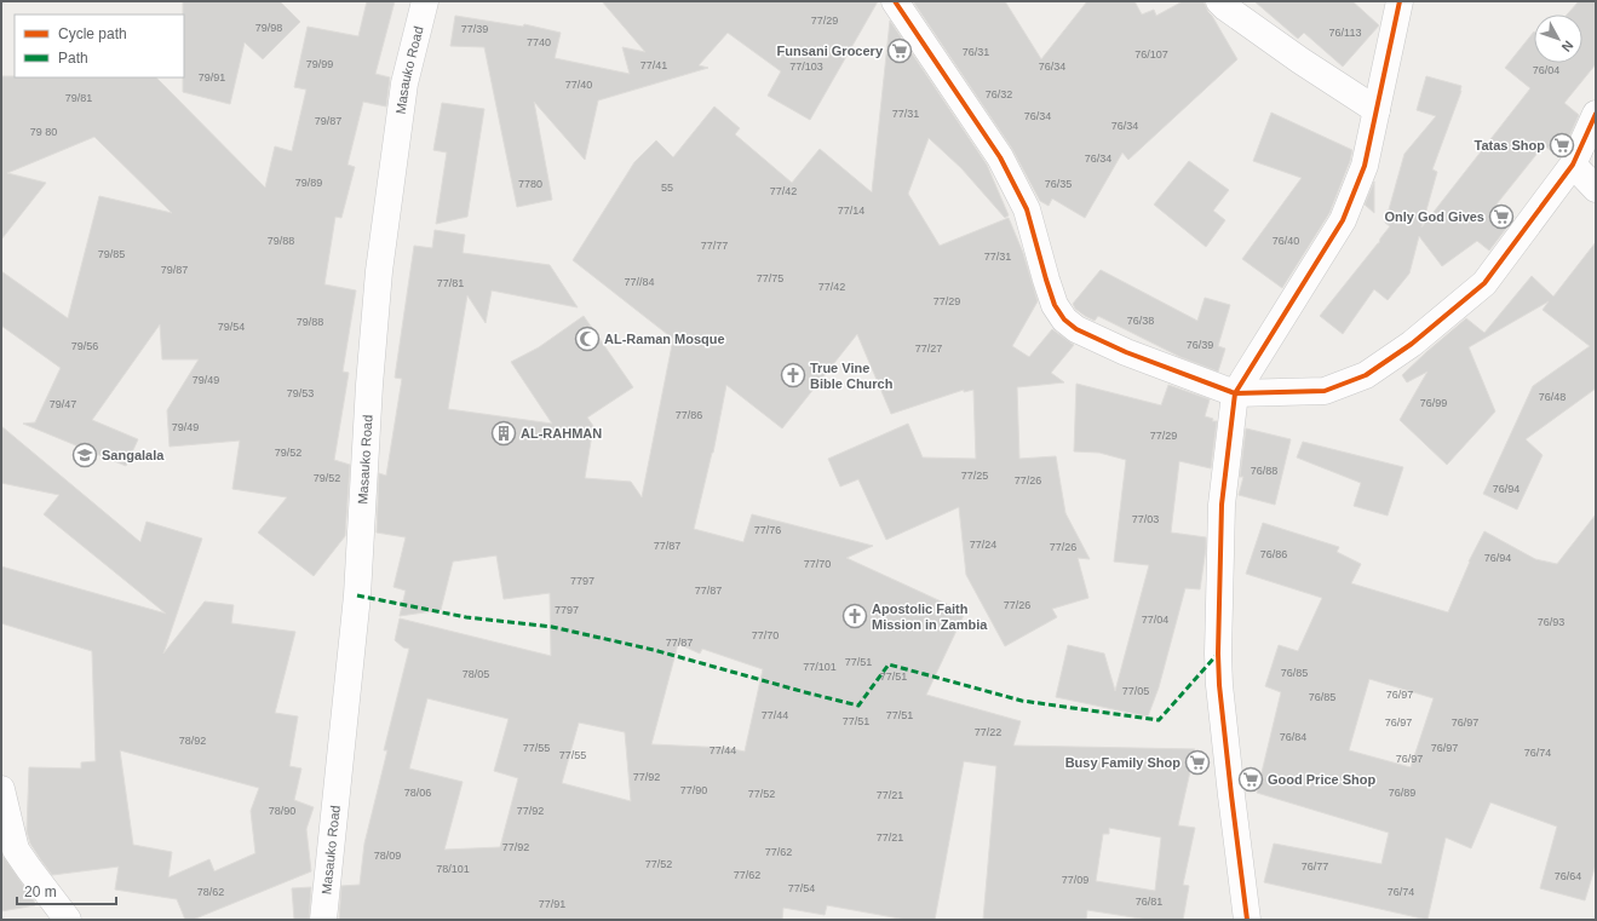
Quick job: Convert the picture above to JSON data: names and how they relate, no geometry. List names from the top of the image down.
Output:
{
  "streets": {
    "street": ["Masauko Road"]
  },
  "places": {
    "supermarket": [
      "Funsani Grocery",
      "Tatas Shop",
      "Only God Gives",
      "Busy Family Shop",
      "Good Price Shop"
    ],
    "mosque": ["AL-Raman Mosque"],
    "church": ["True Vine Bible Church", "Apostolic Faith Mission in Zambia"],
    "building": ["AL-RAHMAN"],
    "school or university": ["Sangalala"]
  },
  "house_numbers": [
    "77/29",
    "79/98",
    "77/39",
    "76/113",
    "7740",
    "76/31",
    "76/107",
    "79/99",
    "77/41",
    "77/103",
    "76/34",
    "76/04",
    "79/91",
    "77/40",
    "76/32",
    "79/81",
    "77/31",
    "76/34",
    "79/87",
    "76/34",
    "79 80",
    "76/34",
    "79/89",
    "7780",
    "76/35",
    "55",
    "77/42",
    "77/14",
    "79/88",
    "76/40",
    "77/77",
    "79/85",
    "77/31",
    "79/87",
    "77/75",
    "77//84",
    "77/81",
    "77/42",
    "77/29",
    "76/38",
    "79/88",
    "79/54",
    "76/39",
    "79/56",
    "77/27",
    "79/49",
    "79/53",
    "76/48",
    "76/99",
    "79/47",
    "77/86",
    "79/49",
    "77/29",
    "79/52",
    "76/88",
    "77/25",
    "79/52",
    "77/26",
    "76/94",
    "77/03",
    "77/76",
    "77/24",
    "77/87",
    "77/26",
    "76/86",
    "76/94",
    "77/70",
    "7797",
    "77/87",
    "77/26",
    "7797",
    "77/04",
    "76/93",
    "77/70",
    "77/87",
    "77/51",
    "77/101",
    "76/85",
    "78/05",
    "77/51",
    "77/05",
    "76/97",
    "76/85",
    "77/44",
    "77/51",
    "77/51",
    "76/97",
    "76/97",
    "77/22",
    "76/84",
    "78/92",
    "77/55",
    "76/97",
    "77/44",
    "76/74",
    "77/55",
    "76/97",
    "77/92",
    "77/90",
    "78/06",
    "76/89",
    "77/52",
    "77/21",
    "78/90",
    "77/92",
    "77/21",
    "77/92",
    "77/62",
    "78/09",
    "77/52",
    "76/77",
    "78/101",
    "77/62",
    "76/64",
    "77/09",
    "77/54",
    "78/62",
    "76/74",
    "76/81",
    "77/91"
  ],
  "legend": ["Cycle path", "Path"],
  "scale_bar": "20 m",
  "north": "bottom right"
}
